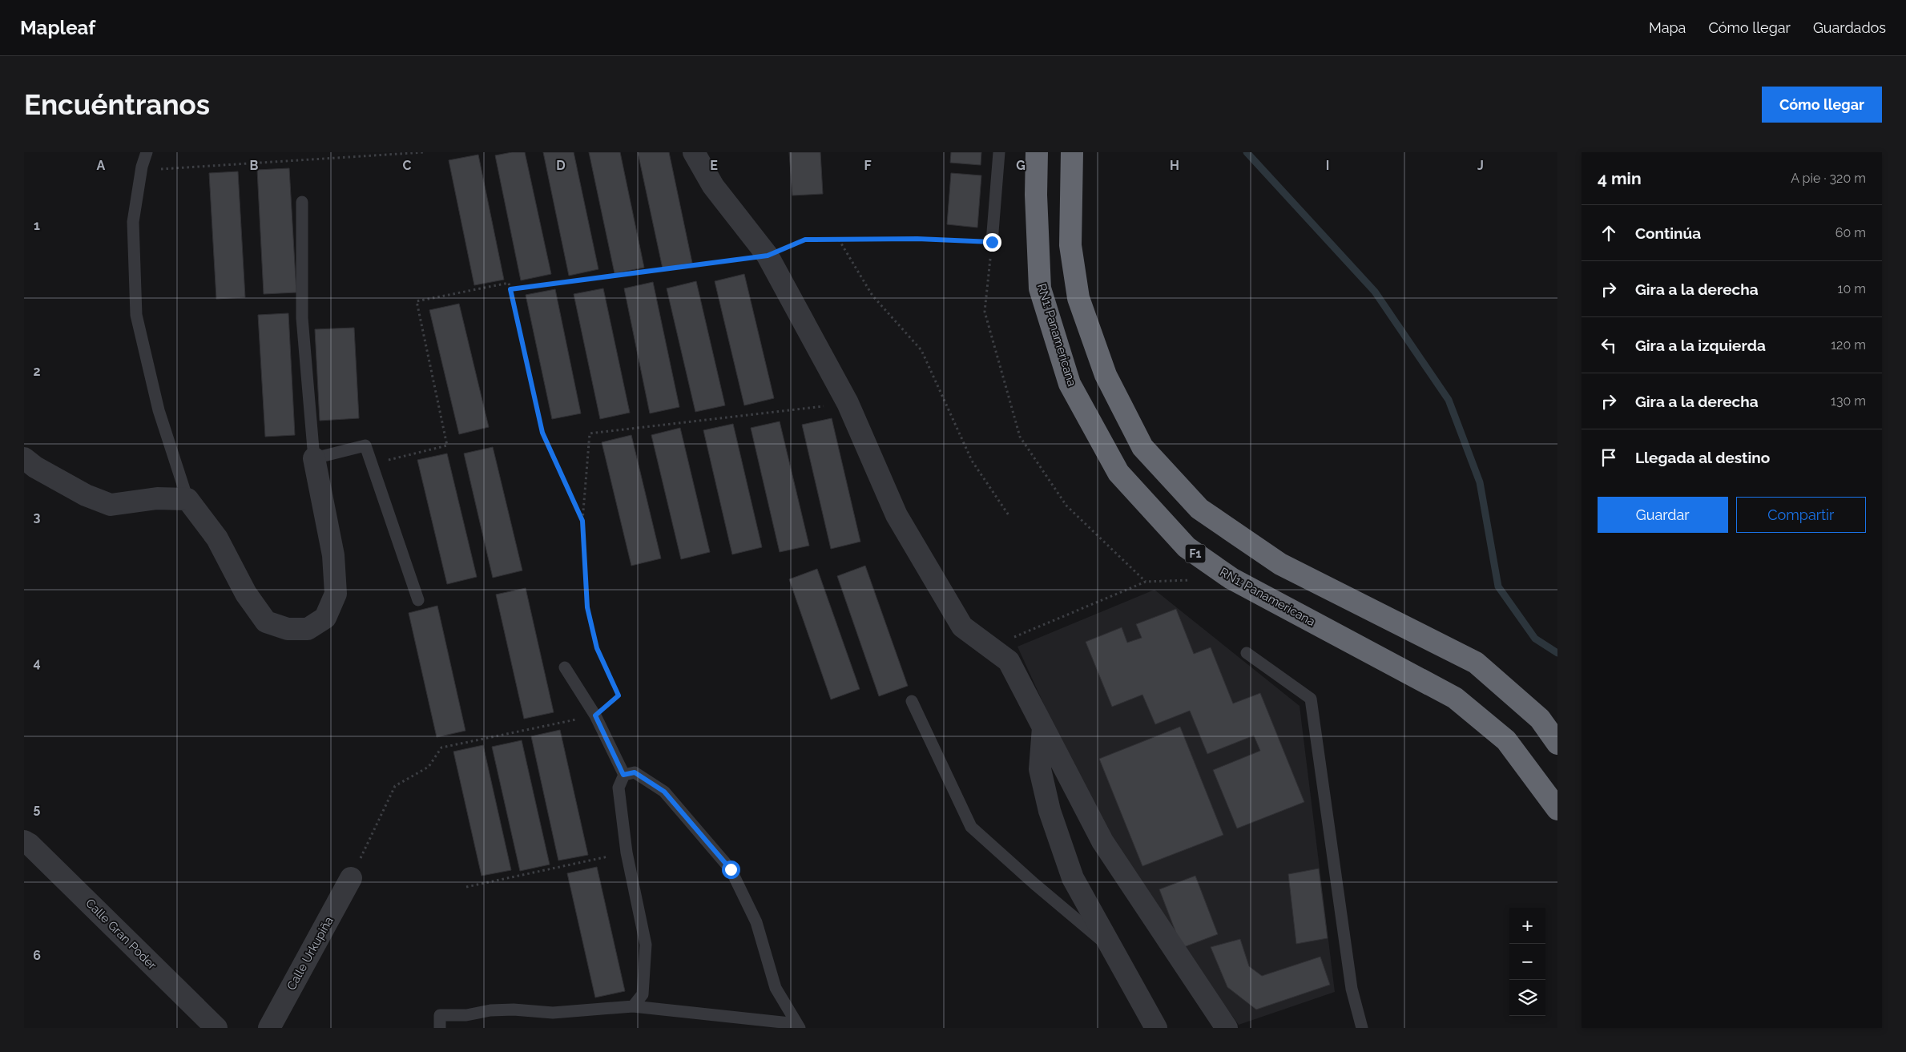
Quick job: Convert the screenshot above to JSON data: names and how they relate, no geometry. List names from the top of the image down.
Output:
{
  "streets": {
    "highway": ["RN1: Panamericana", "F1"],
    "street": ["Calle Gran Poder", "Calle Urkupiña"]
  },
  "page": {
    "header": "Mapleaf",
    "nav": ["Mapa", "Cómo llegar", "Guardados"],
    "buttons": [
      "Cómo llegar",
      ["Guardar", "Compartir"]
    ],
    "title": "Encuéntranos",
    "heading": ["4 min", "A pie · 320 m"],
    "list": [
      ["Continúa", "60 m"],
      ["Gira a la derecha", "10 m"],
      ["Gira a la izquierda", "120 m"],
      ["Gira a la derecha", "130 m"],
      "Llegada al destino"
    ],
    "map_buttons": ["+", "−"]
  },
  "grid": {
    "columns": [
      "A",
      "B",
      "C",
      "D",
      "E",
      "F",
      "G",
      "H",
      "I",
      "J"
    ],
    "rows": [
      "1",
      "2",
      "3",
      "4",
      "5",
      "6"
    ]
  }
}
